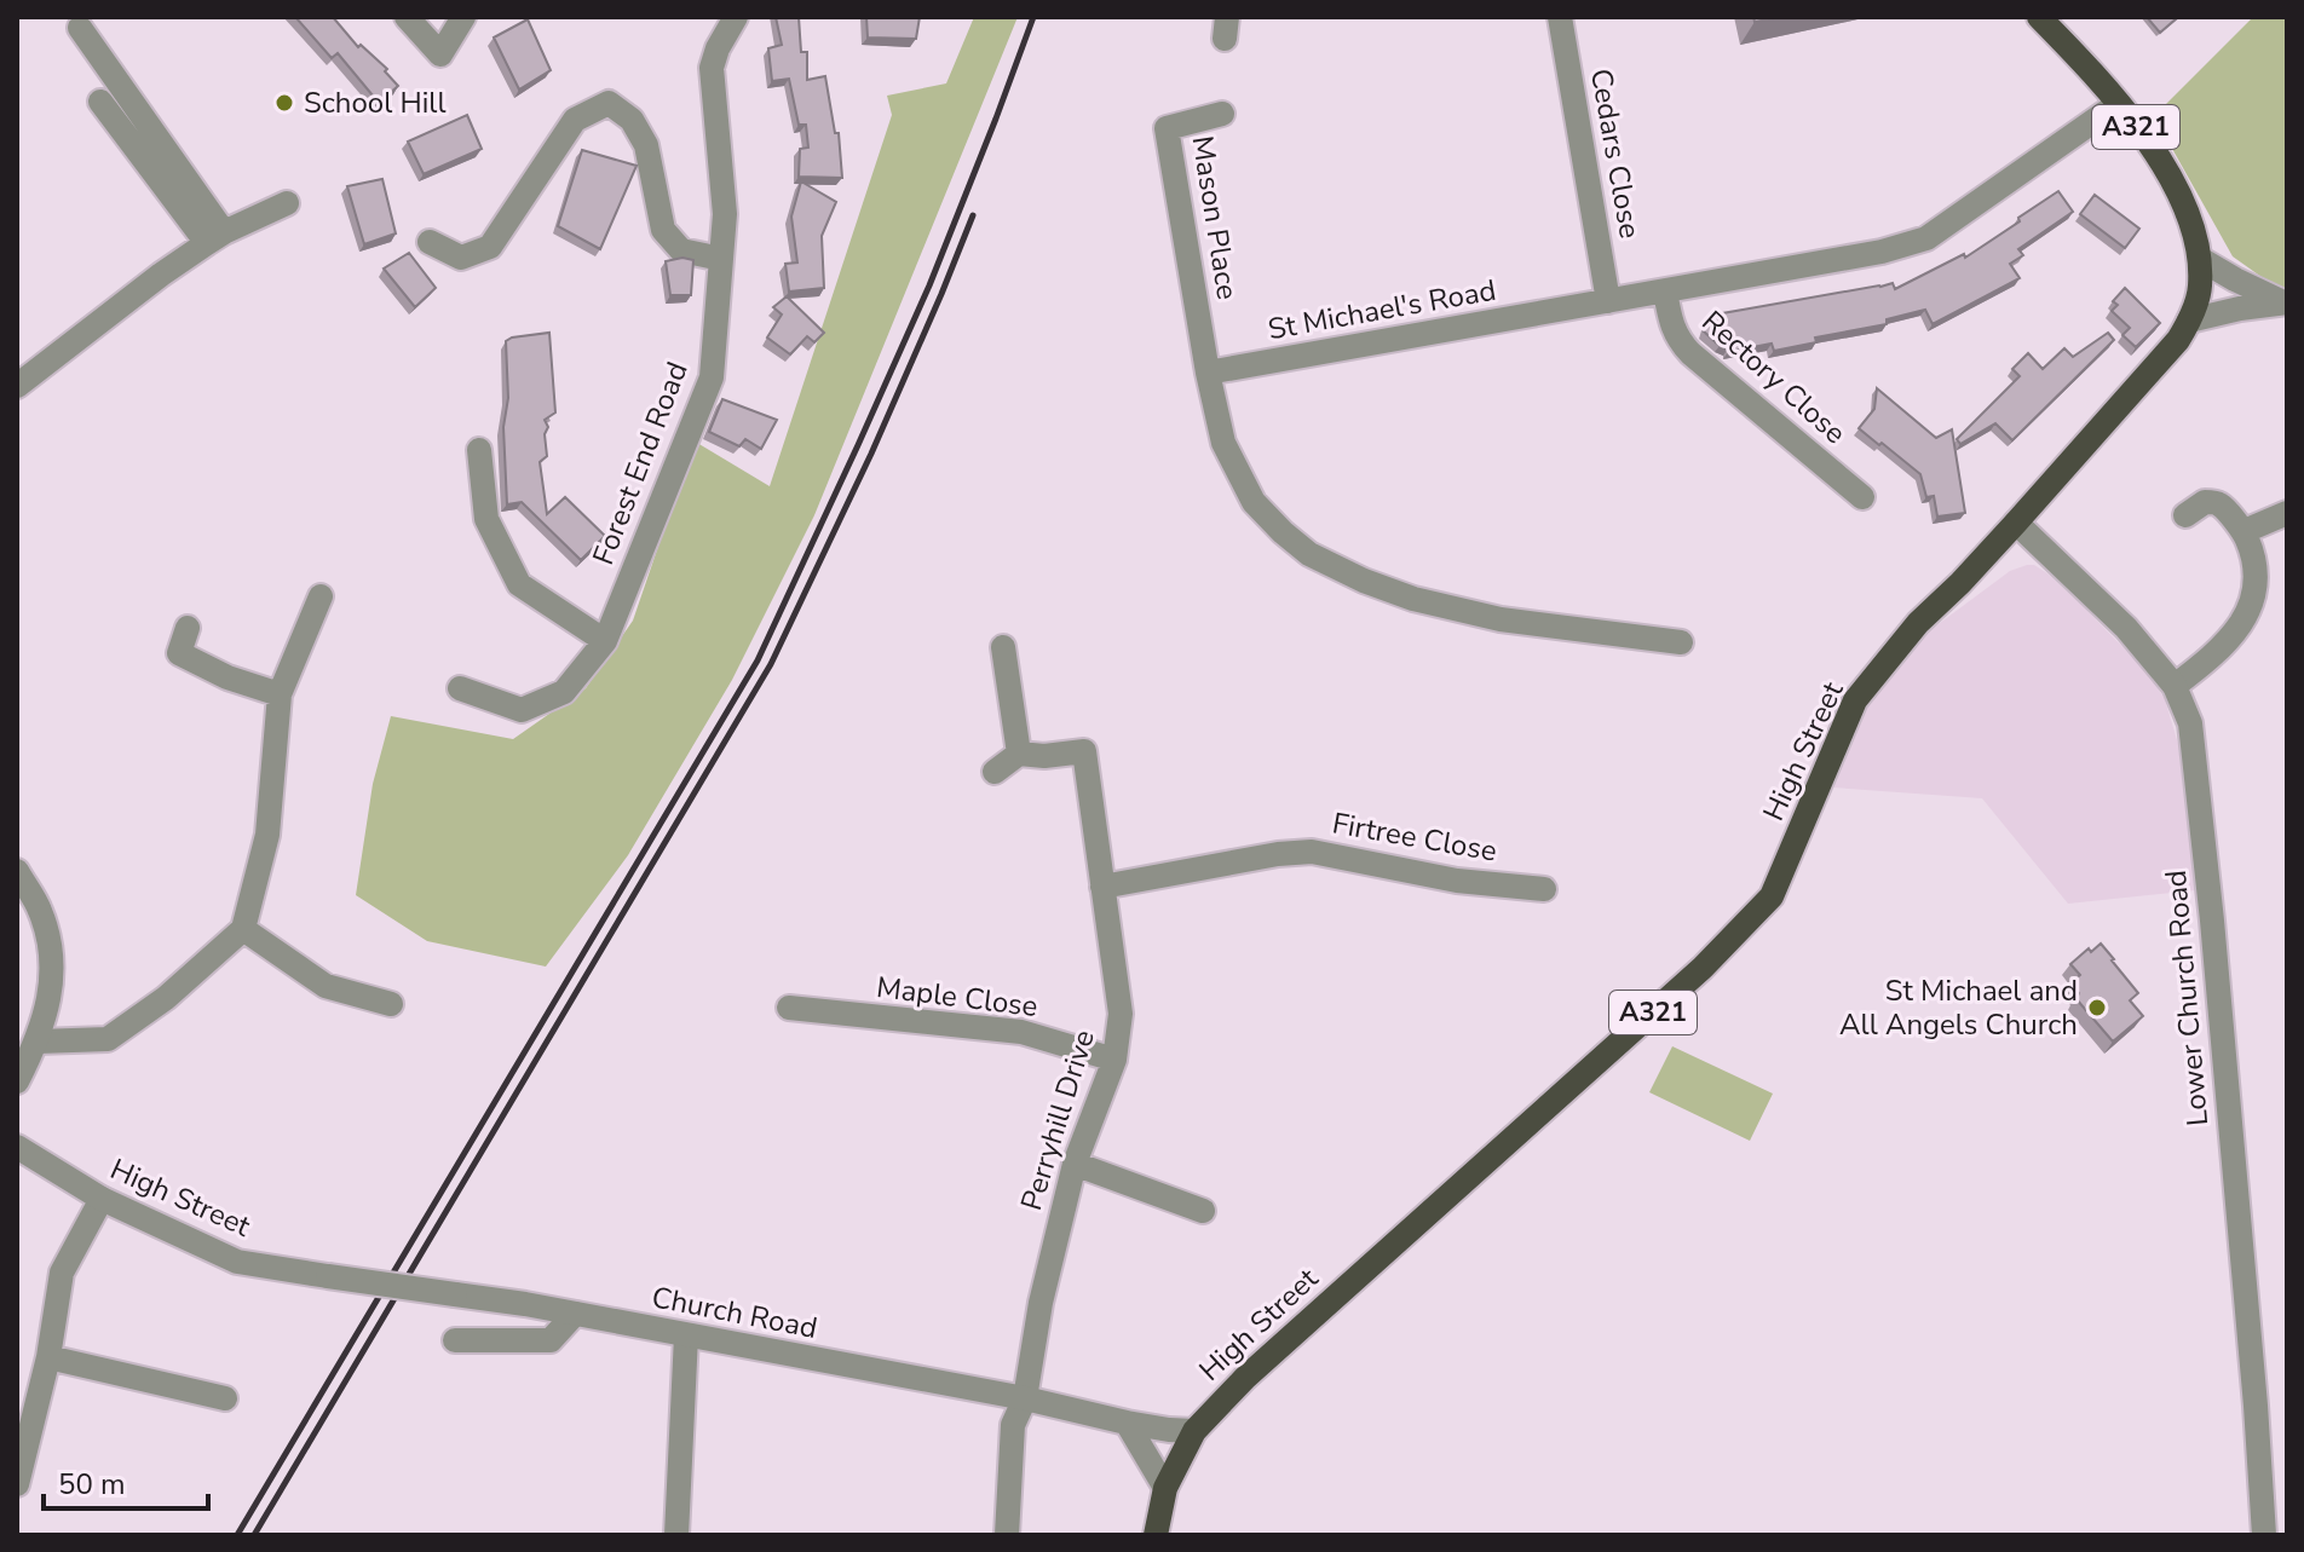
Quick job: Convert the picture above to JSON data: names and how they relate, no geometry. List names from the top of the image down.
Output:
{
  "streets": {
    "main road": ["A321", "High Street"],
    "street": [
      "Cedars Close",
      "Mason Place",
      "St Michael's Road",
      "Rectory Close",
      "Forest End Road",
      "Firtree Close",
      "Maple Close",
      "Lower Church Road",
      "Perryhill Drive",
      "Church Road"
    ]
  },
  "crossings": [
    ["A321", "High Street"],
    ["A321", "Church Road"],
    ["Cedars Close", "St Michael's Road"],
    ["Mason Place", "St Michael's Road"],
    ["St Michael's Road", "Rectory Close"],
    ["St Michael's Road", "High Street"],
    ["High Street", "Lower Church Road"],
    ["High Street", "Church Road"],
    ["Firtree Close", "Perryhill Drive"],
    ["Maple Close", "Perryhill Drive"],
    ["Perryhill Drive", "Church Road"]
  ],
  "places": ["School Hill", "St Michael and All Angels Church"],
  "scale_bar": "50 m"
}
